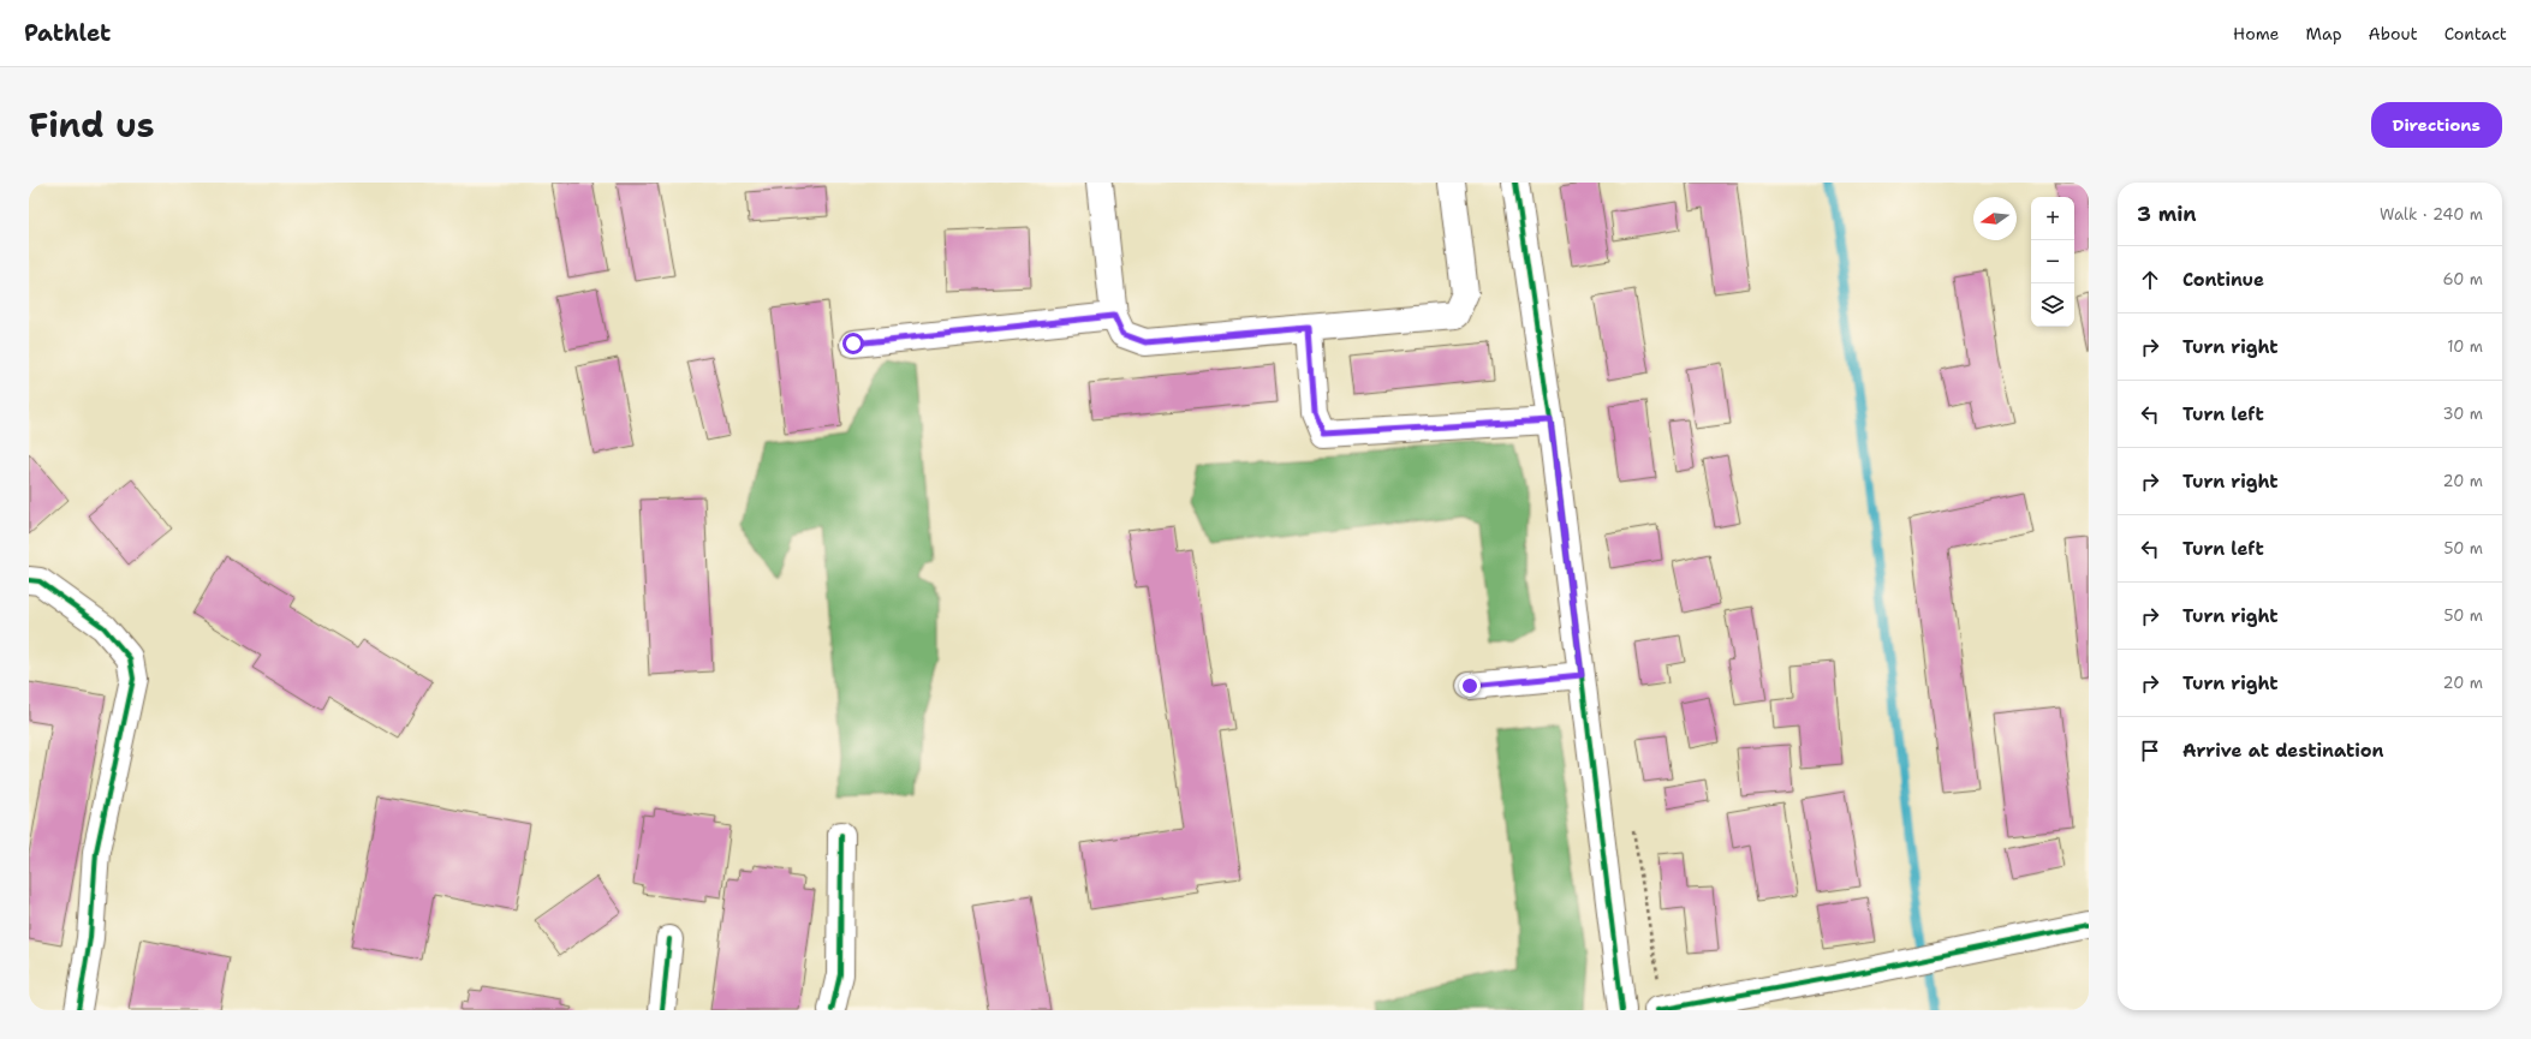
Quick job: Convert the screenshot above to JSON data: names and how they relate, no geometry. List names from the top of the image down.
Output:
{
  "north": "left",
  "page": {
    "header": "Pathlet",
    "nav": [
      "Home",
      "Map",
      "About",
      "Contact"
    ],
    "title": "Find us",
    "buttons": "Directions",
    "heading": ["3 min", "Walk · 240 m"],
    "map_buttons": ["+", "−"],
    "list": [
      ["Continue", "60 m"],
      ["Turn right", "10 m"],
      ["Turn left", "30 m"],
      ["Turn right", "20 m"],
      ["Turn left", "50 m"],
      ["Turn right", "50 m"],
      ["Turn right", "20 m"],
      "Arrive at destination"
    ]
  }
}
